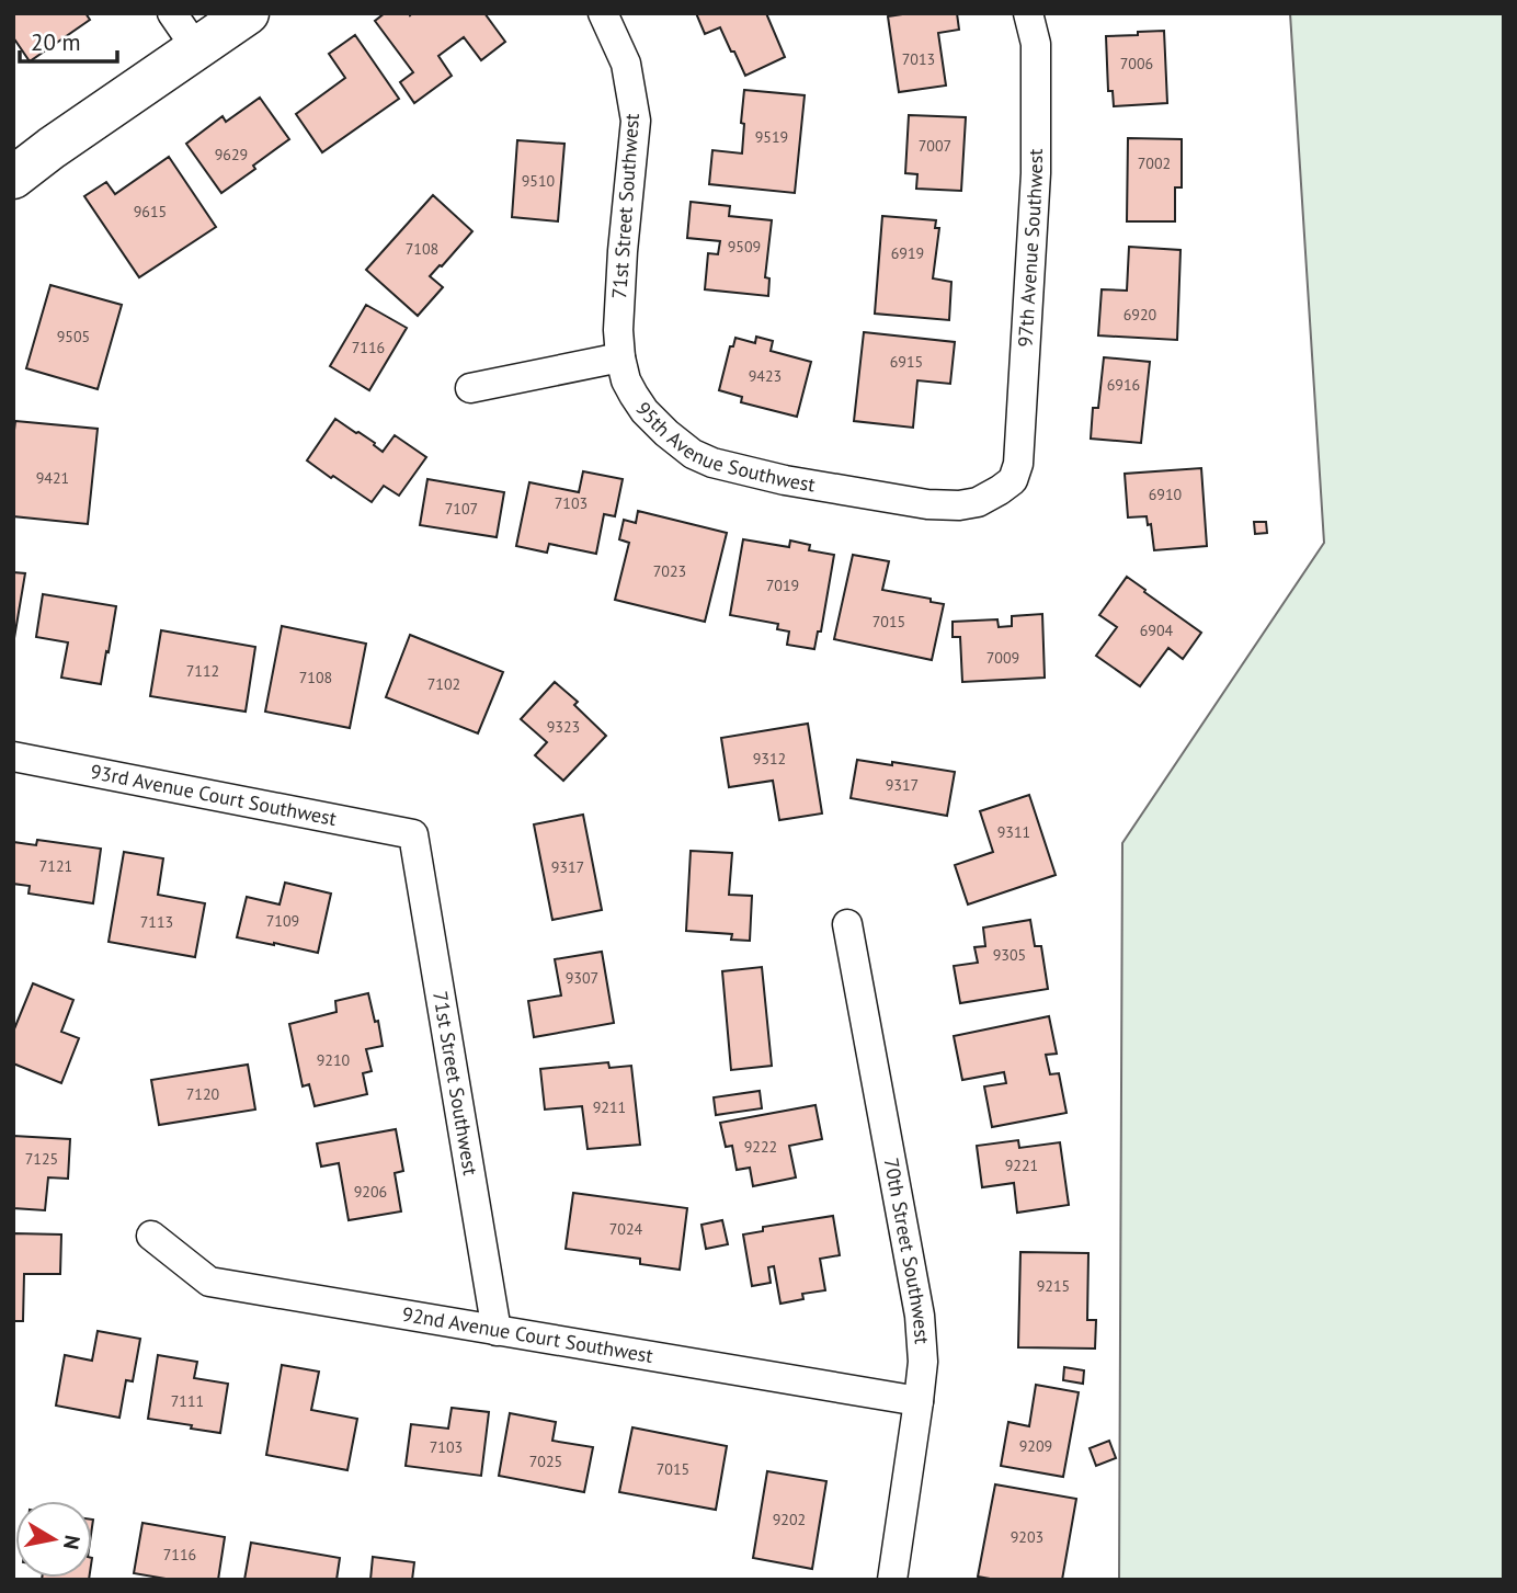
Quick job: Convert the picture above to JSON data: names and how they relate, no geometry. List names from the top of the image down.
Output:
{
  "streets": {
    "street": [
      "71st Street Southwest",
      "97th Avenue Southwest",
      "95th Avenue Southwest",
      "93rd Avenue Court Southwest",
      "70th Street Southwest",
      "92nd Avenue Court Southwest"
    ]
  },
  "crossings": [
    ["71st Street Southwest", "95th Avenue Southwest"],
    ["71st Street Southwest", "93rd Avenue Court Southwest"],
    ["71st Street Southwest", "92nd Avenue Court Southwest"],
    ["97th Avenue Southwest", "95th Avenue Southwest"],
    ["70th Street Southwest", "92nd Avenue Court Southwest"]
  ],
  "house_numbers": [
    "7013",
    "7006",
    "9519",
    "7007",
    "9629",
    "7002",
    "9510",
    "9615",
    "9509",
    "7108",
    "6919",
    "6920",
    "9505",
    "7116",
    "6915",
    "9423",
    "6916",
    "9421",
    "6910",
    "7103",
    "7107",
    "7023",
    "7019",
    "7015",
    "6904",
    "7009",
    "7112",
    "7108",
    "7102",
    "9323",
    "9312",
    "9317",
    "9311",
    "7121",
    "9317",
    "7109",
    "7113",
    "9305",
    "9307",
    "9210",
    "7120",
    "9211",
    "9222",
    "7125",
    "9221",
    "9206",
    "7024",
    "9215",
    "7111",
    "9209",
    "7103",
    "7025",
    "7015",
    "9202",
    "9203",
    "7116"
  ],
  "scale_bar": "20 m",
  "north": "right"
}
